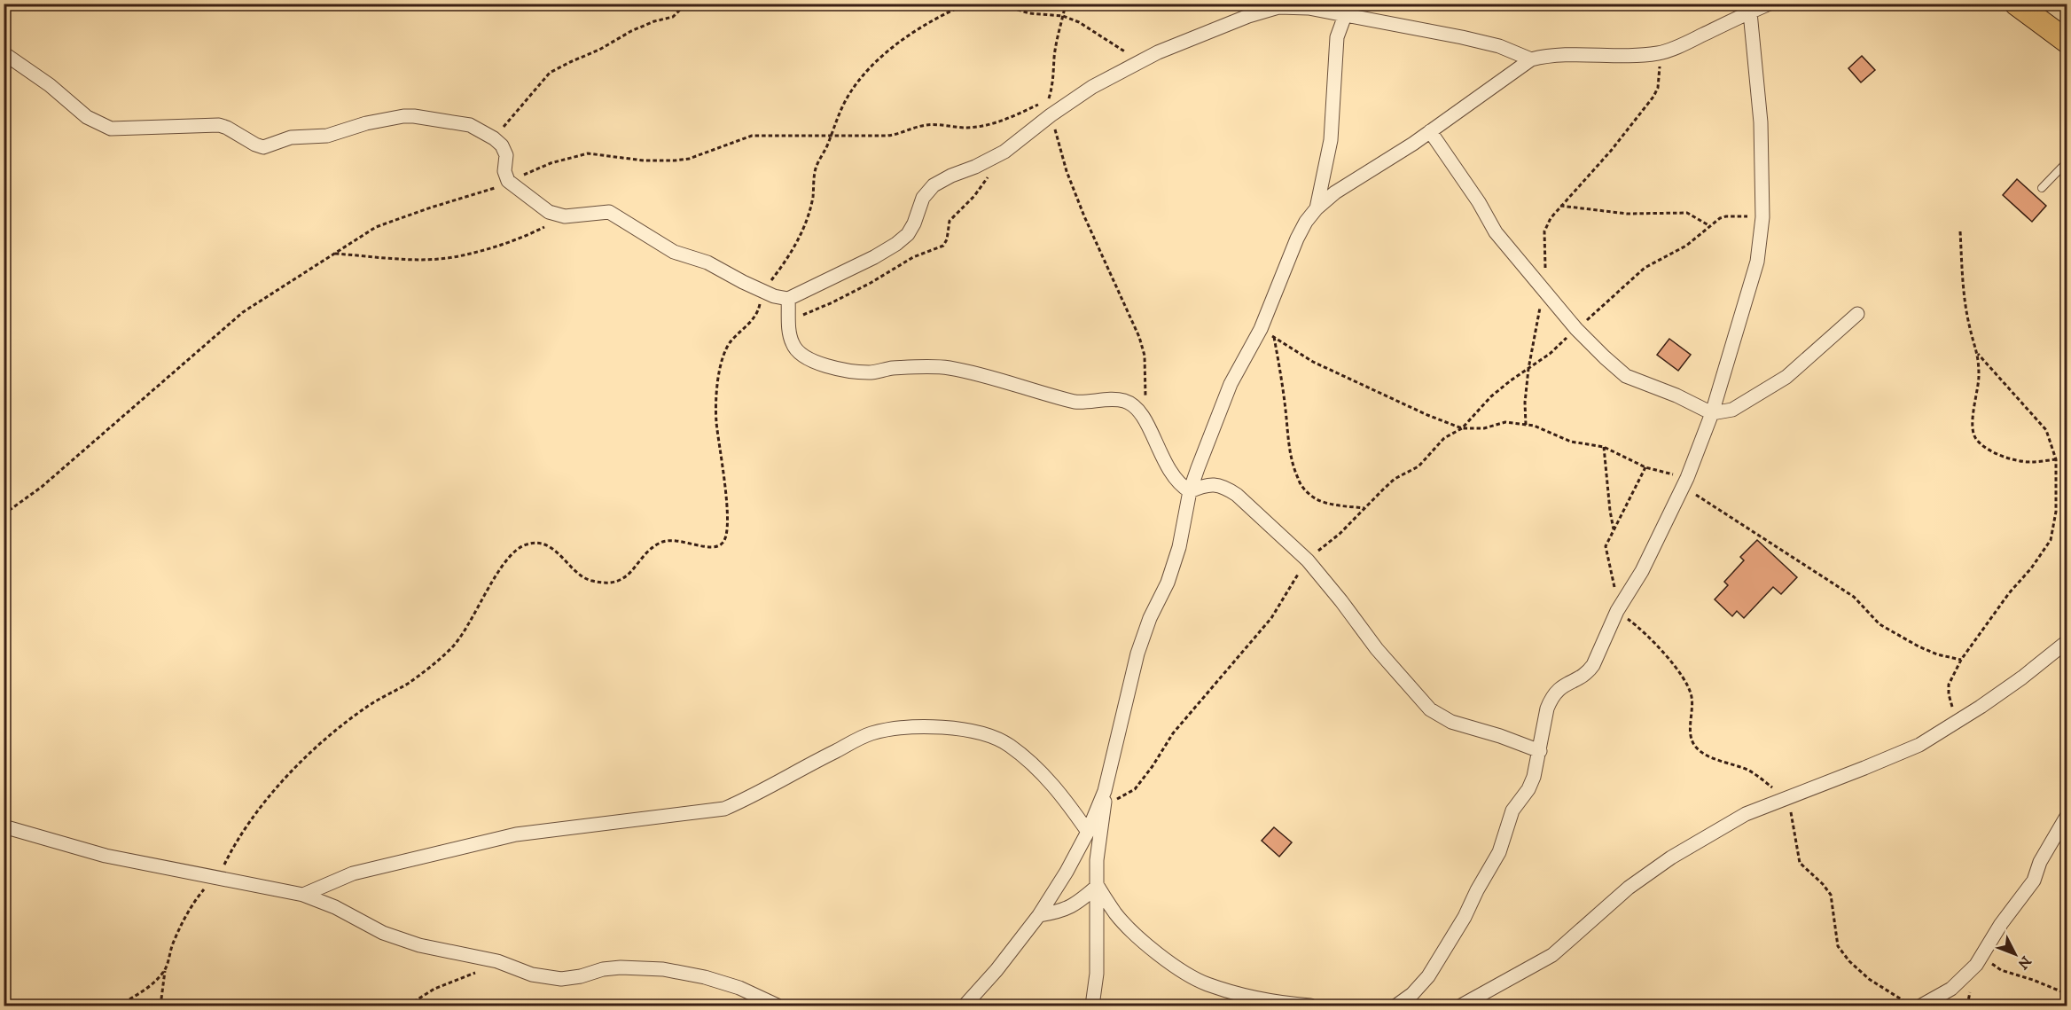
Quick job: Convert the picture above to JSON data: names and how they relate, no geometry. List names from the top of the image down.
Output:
{
  "north": "bottom right"
}
